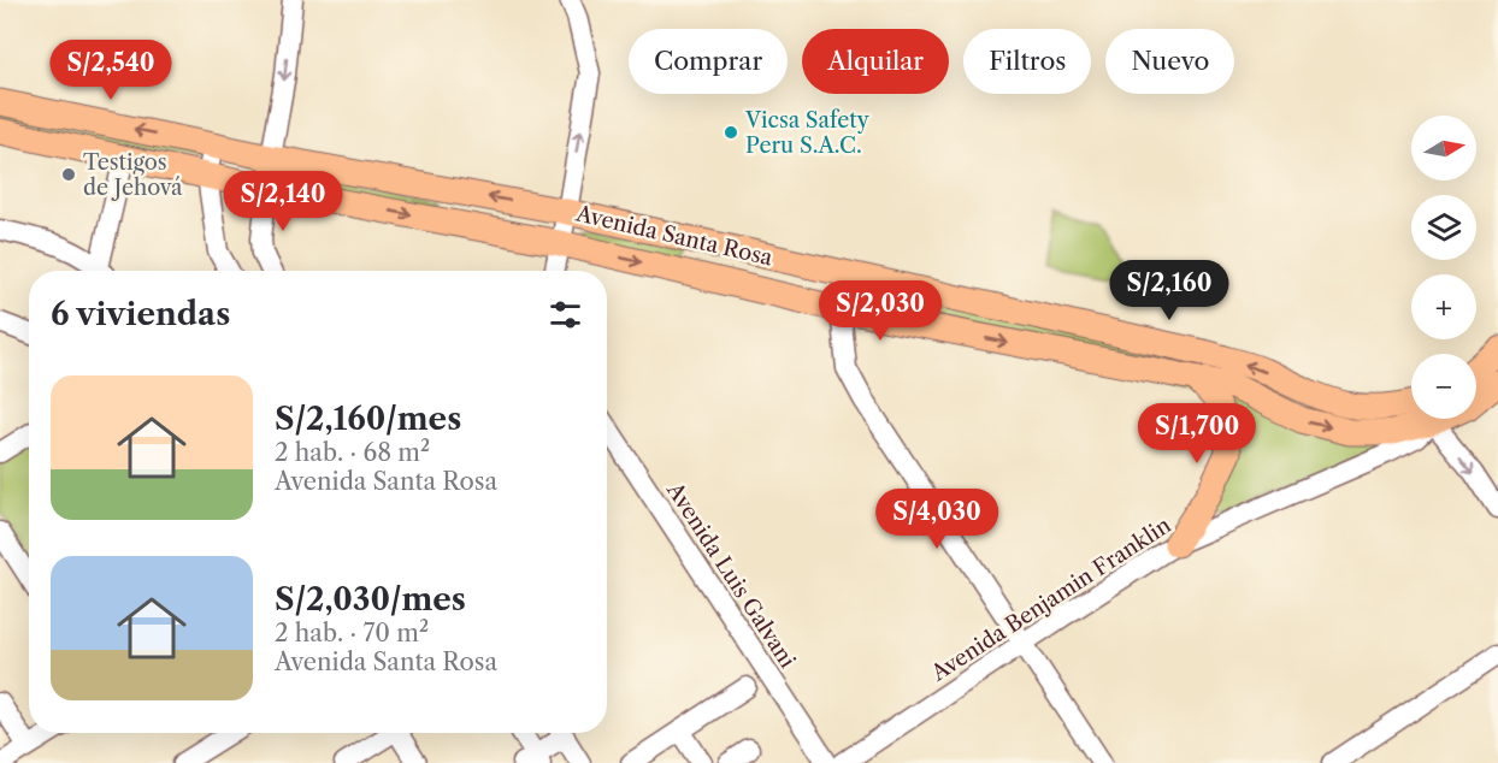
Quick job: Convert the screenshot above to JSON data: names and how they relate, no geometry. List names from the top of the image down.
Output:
{
  "streets": {
    "main road": ["Avenida Santa Rosa"],
    "street": ["Avenida Luis Galvani", "Avenida Benjamin Franklin"]
  },
  "places": ["Vicsa Safety Peru S.A.C.", "Testigos de Jehová"],
  "north": "right",
  "page": {
    "chip": [
      "Comprar",
      "Alquilar",
      "Filtros",
      "Nuevo"
    ],
    "price": [
      "S/2,540",
      "S/2,140",
      "S/2,160",
      "S/2,030",
      "S/1,700",
      "S/4,030"
    ],
    "map_buttons": ["+", "−"],
    "heading": "6 viviendas",
    "list": [
      {
        "name": "S/2,160/mes",
        "note": "2 hab. · 68 m² · Avenida Santa Rosa"
      },
      {
        "name": "S/2,030/mes",
        "note": "2 hab. · 70 m² · Avenida Santa Rosa"
      }
    ]
  }
}
